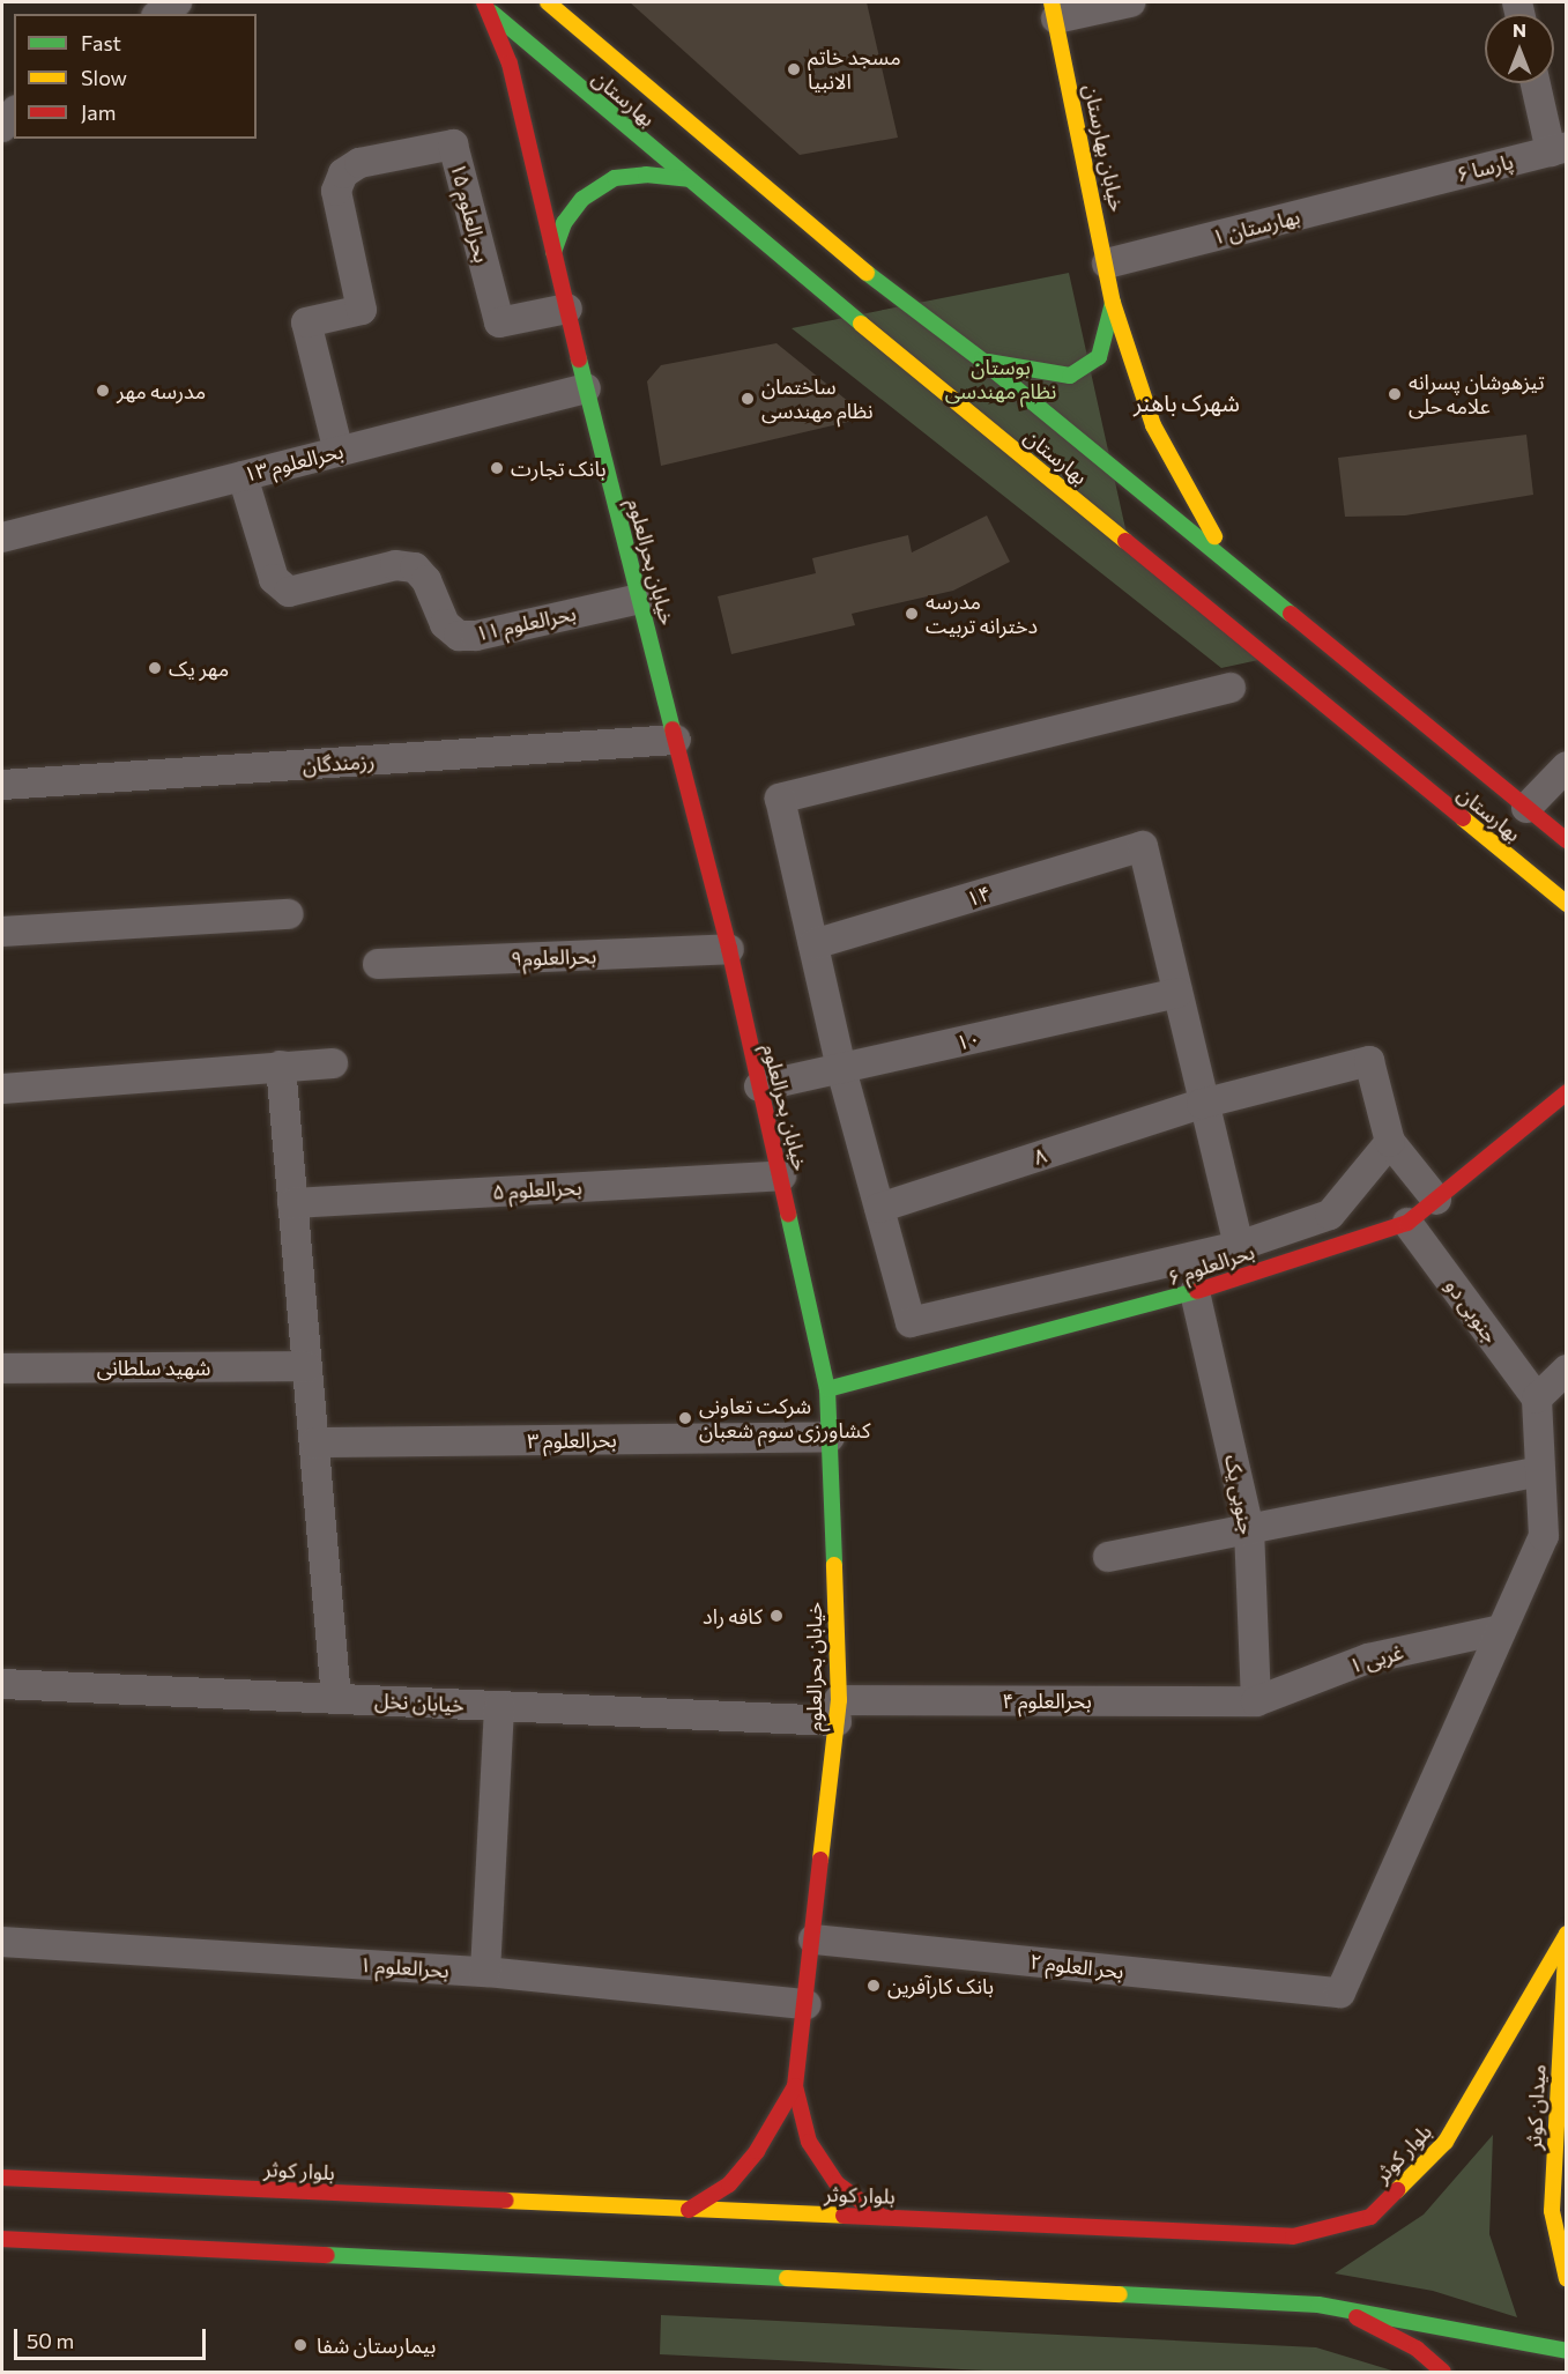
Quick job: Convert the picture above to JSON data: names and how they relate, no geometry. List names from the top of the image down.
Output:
{
  "streets": {
    "street": [
      "بهارستان",
      "خیابان بهارستان",
      "پارسا ۶",
      "بحرالعلوم ۱۵",
      "بهارستان ۱",
      "بحرالعلوم ۱۳",
      "خیابان بحرالعلوم",
      "بحرالعلوم ۱۱",
      "رزمندگان",
      "۱۴",
      "بحرالعلوم۹",
      "۱۰",
      "۸",
      "بحرالعلوم ۵",
      "بحرالعلوم ۶",
      "جنوبی دو",
      "شهید سلطانی",
      "بحرالعلوم ۳",
      "جنوبی یک",
      "غربی ۱",
      "بحرالعلوم ۴",
      "خیابان نخل",
      "بحر العلوم ۲",
      "بحرالعلوم ۱",
      "میدان کوثر",
      "بلوار کوثر"
    ]
  },
  "crossings": [
    ["بهارستان", "خیابان بحرالعلوم"],
    ["خیابان بهارستان", "بهارستان ۱"],
    ["پارسا ۶", "بهارستان ۱"],
    ["بحرالعلوم ۱۵", "بحرالعلوم ۱۳"],
    ["بحرالعلوم ۱۵", "خیابان بحرالعلوم"],
    ["بحرالعلوم ۱۳", "خیابان بحرالعلوم"],
    ["بحرالعلوم ۱۳", "بحرالعلوم ۱۱"],
    ["خیابان بحرالعلوم", "بحرالعلوم ۱۱"],
    ["خیابان بحرالعلوم", "رزمندگان"],
    ["خیابان بحرالعلوم", "بحرالعلوم۹"],
    ["خیابان بحرالعلوم", "۱۰"],
    ["خیابان بحرالعلوم", "بحرالعلوم ۵"],
    ["خیابان بحرالعلوم", "بحرالعلوم ۶"],
    ["خیابان بحرالعلوم", "بحرالعلوم ۳"],
    ["خیابان بحرالعلوم", "بحرالعلوم ۴"],
    ["خیابان بحرالعلوم", "خیابان نخل"],
    ["خیابان بحرالعلوم", "بحر العلوم ۲"],
    ["خیابان بحرالعلوم", "بحرالعلوم ۱"],
    ["خیابان بحرالعلوم", "بلوار کوثر"],
    ["۱۴", "۱۰"],
    ["بحرالعلوم ۶", "جنوبی دو"],
    ["بحرالعلوم ۶", "جنوبی یک"],
    ["جنوبی یک", "غربی ۱"],
    ["جنوبی یک", "بحرالعلوم ۴"],
    ["غربی ۱", "بحرالعلوم ۴"],
    ["غربی ۱", "بحر العلوم ۲"],
    ["بحرالعلوم ۴", "خیابان نخل"],
    ["میدان کوثر", "بلوار کوثر"]
  ],
  "districts": ["شهرک باهنر"],
  "parks": ["بوستان نظام مهندسی"],
  "places": [
    "مسجد خاتم الانبیا",
    "مدرسه مهر",
    "تیزهوشان پسرانه علامه حلی",
    "ساختمان نظام مهندسی",
    "بانک تجارت",
    "مدرسه دخترانه تربیت",
    "مهر یک",
    "شرکت تعاونی کشاورزی سوم شعبان",
    "کافه راد",
    "بانک کارآفرین",
    "بیمارستان شفا"
  ],
  "legend": ["Fast", "Slow", "Jam"],
  "scale_bar": "50 m",
  "north": "top"
}
